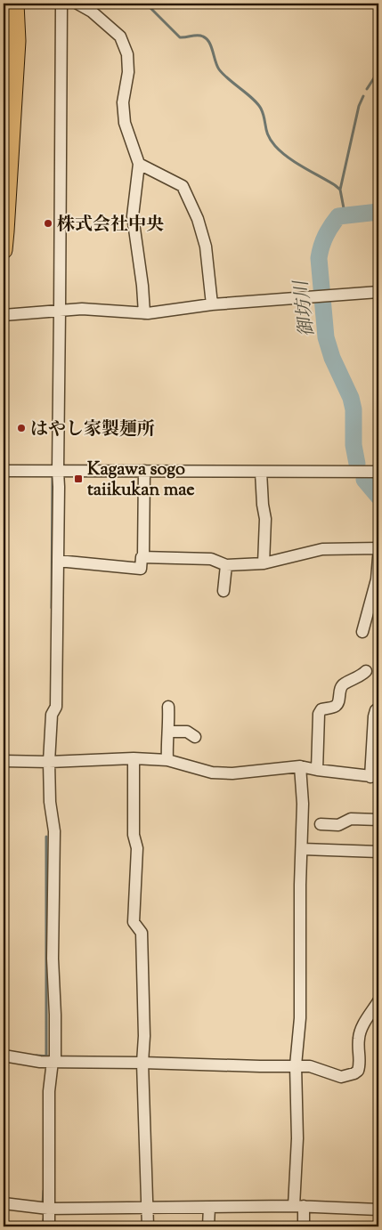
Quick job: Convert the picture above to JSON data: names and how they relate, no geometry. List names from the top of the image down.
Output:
{
  "water": ["御坊川"],
  "places": {
    "other": ["株式会社中央", "はやし家製麺所"],
    "transit": ["Kagawa sogo taiikukan mae"]
  }
}
